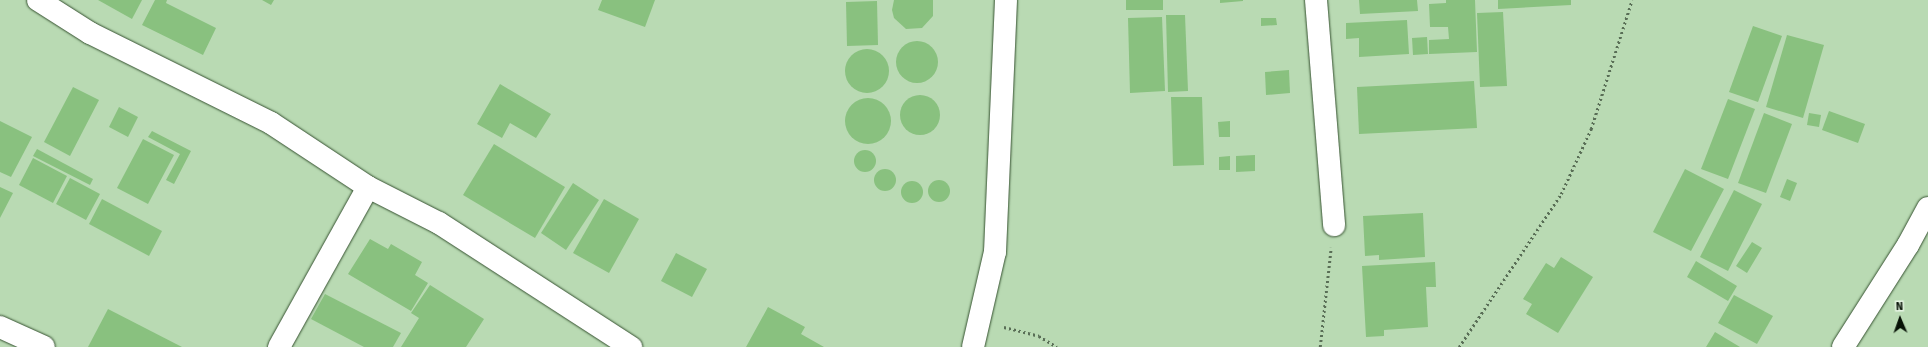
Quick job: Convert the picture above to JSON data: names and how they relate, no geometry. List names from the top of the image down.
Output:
{
  "north": "top"
}
